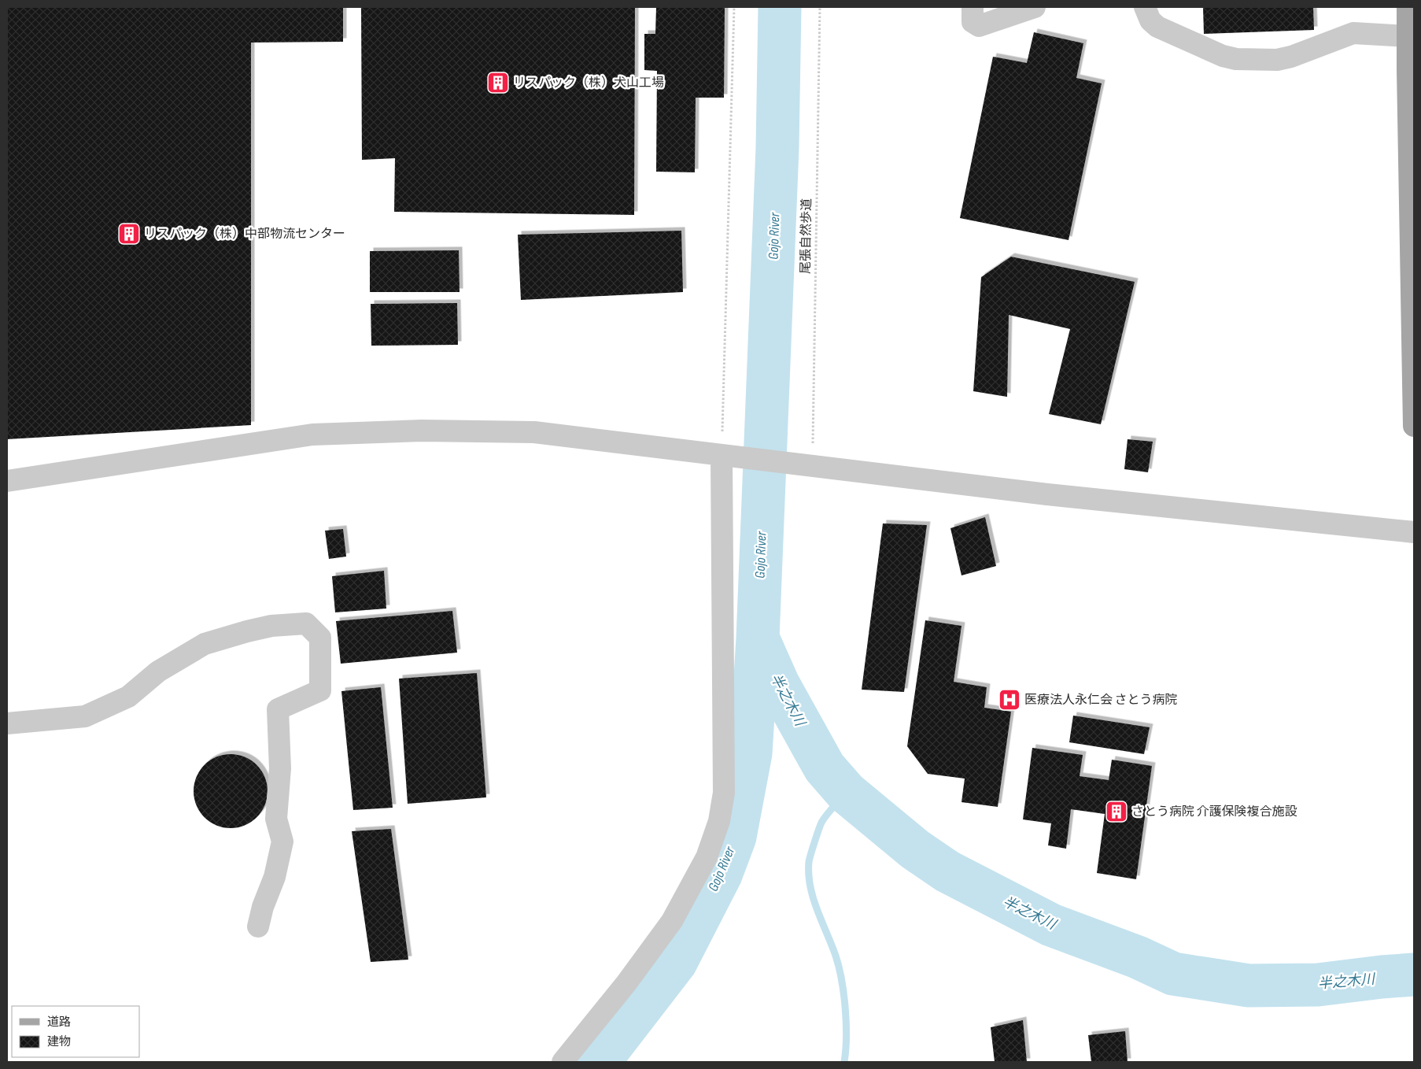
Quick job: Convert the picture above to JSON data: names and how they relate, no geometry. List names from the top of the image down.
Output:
{
  "streets": {
    "path": ["尾張自然歩道"]
  },
  "water": ["Gojo River", "半之木川"],
  "places": {
    "building": ["リスパック（株）犬山工場", "リスパック（株）中部物流センター", "さとう病院 介護保険複合施設"],
    "hospital": ["医療法人永仁会 さとう病院"]
  },
  "legend": ["道路", "建物"]
}
